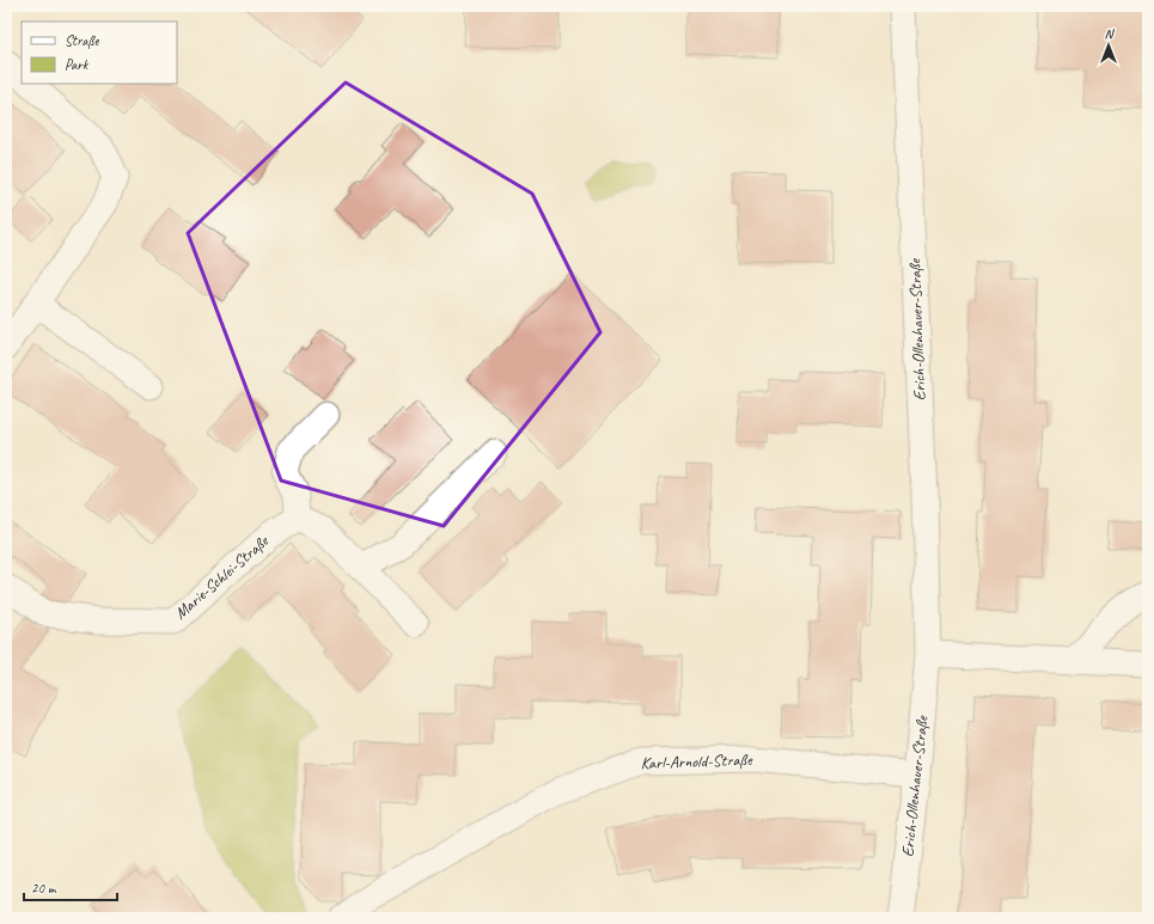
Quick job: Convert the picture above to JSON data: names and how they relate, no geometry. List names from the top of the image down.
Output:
{
  "streets": {
    "street": ["Erich-Ollenhauer-Straße", "Marie-Schlei-Straße", "Karl-Arnold-Straße"]
  },
  "crossings": [
    ["Erich-Ollenhauer-Straße", "Karl-Arnold-Straße"]
  ],
  "legend": ["Straße", "Park"],
  "scale_bar": "20 m",
  "north": "top"
}
